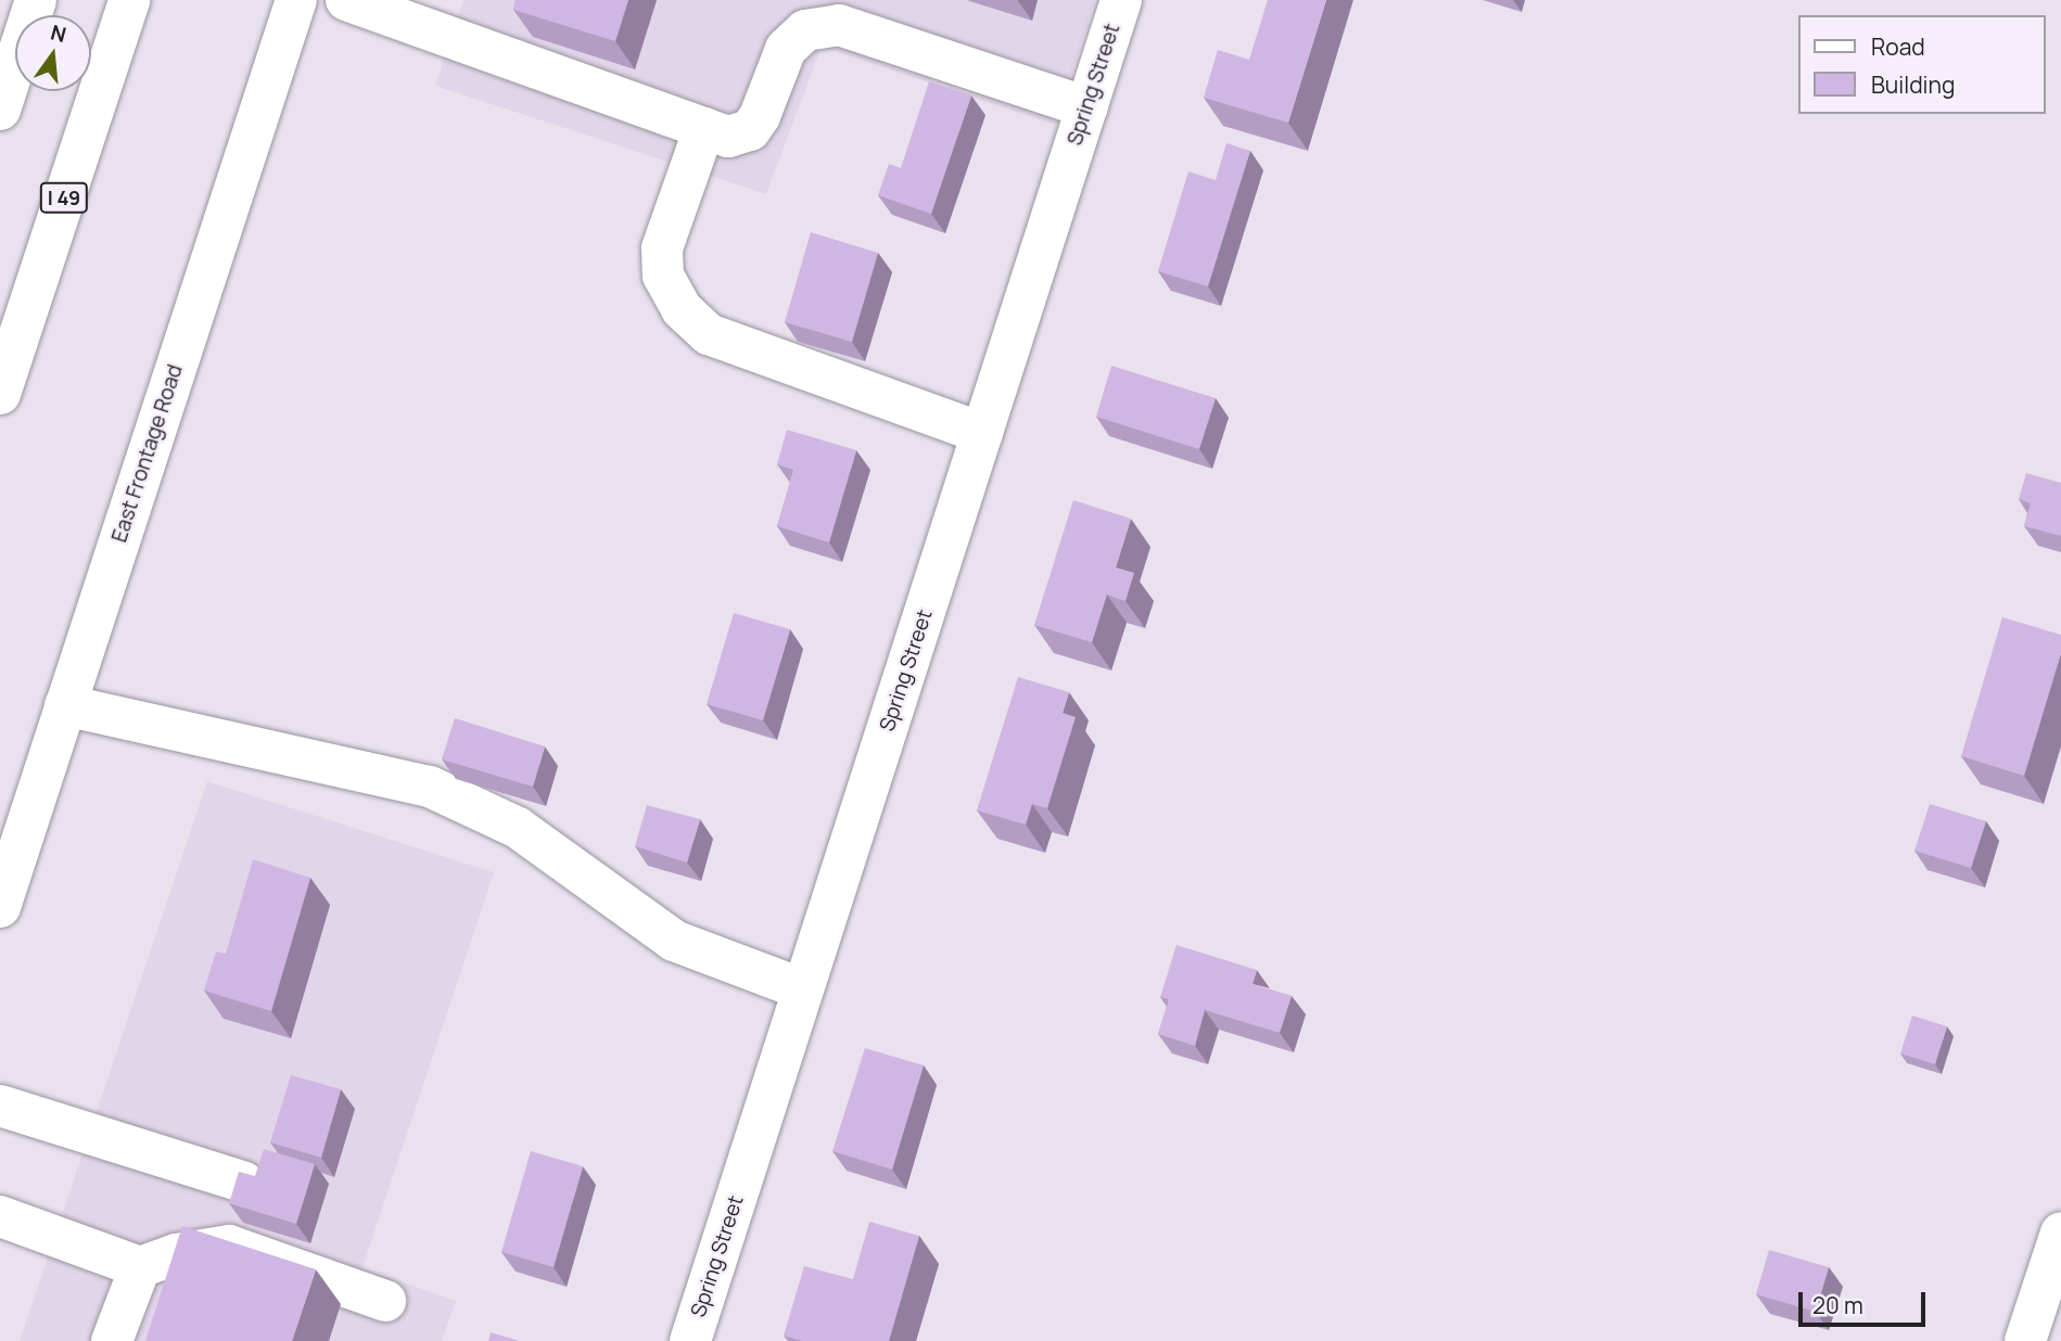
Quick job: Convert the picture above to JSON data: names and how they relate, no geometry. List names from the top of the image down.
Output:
{
  "streets": {
    "main road": ["Spring Street", "I 49", "East Frontage Road"]
  },
  "legend": ["Road", "Building"],
  "scale_bar": "20 m",
  "north": "top"
}
